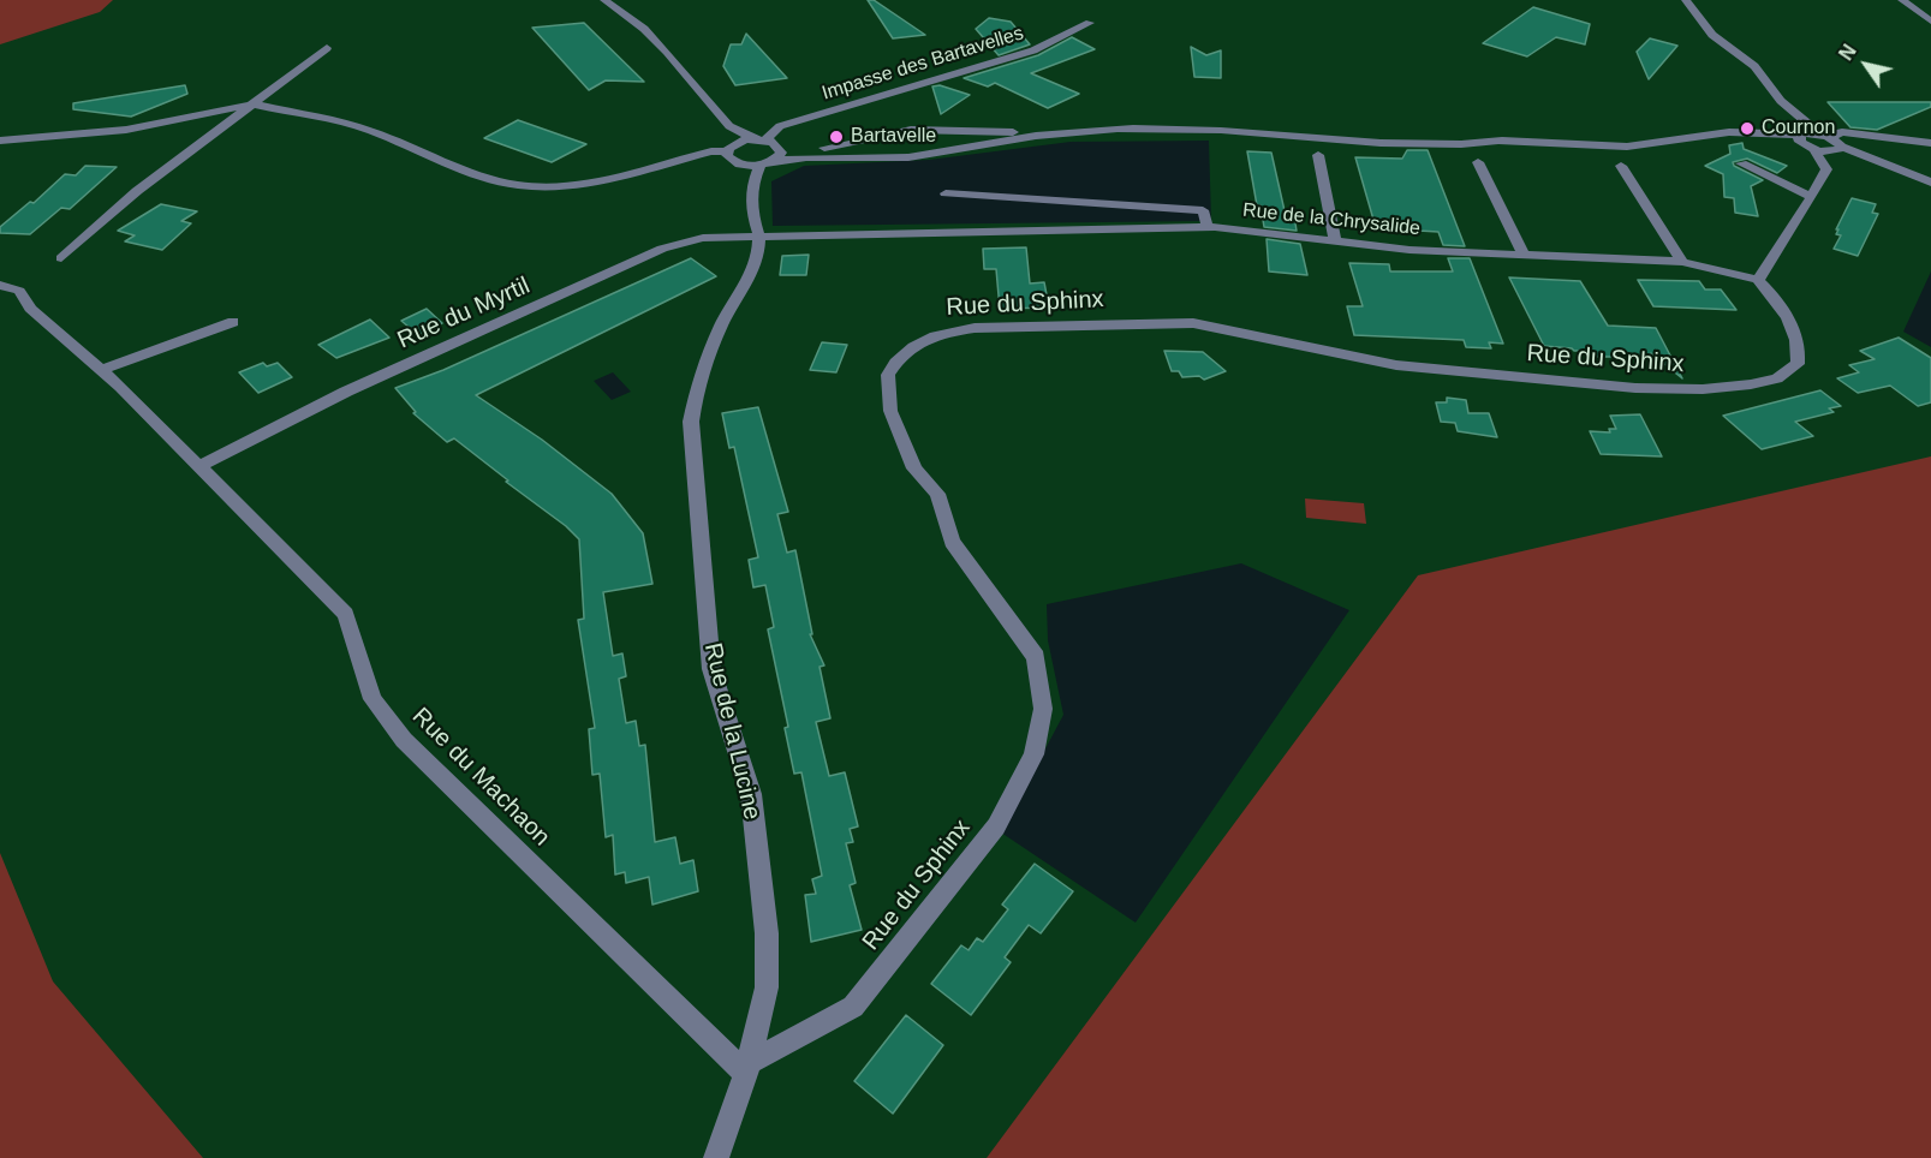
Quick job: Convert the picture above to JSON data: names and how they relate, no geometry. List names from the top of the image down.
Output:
{
  "streets": {
    "street": [
      "Impasse des Bartavelles",
      "Rue de la Chrysalide",
      "Rue du Sphinx",
      "Rue du Myrtil",
      "Rue de la Lucine",
      "Rue du Machaon"
    ]
  },
  "crossings": [
    ["Impasse des Bartavelles", "Rue de la Lucine"],
    ["Rue de la Chrysalide", "Rue du Sphinx"],
    ["Rue de la Chrysalide", "Rue du Myrtil"],
    ["Rue de la Chrysalide", "Rue de la Lucine"],
    ["Rue du Sphinx", "Rue de la Lucine"],
    ["Rue du Sphinx", "Rue du Machaon"],
    ["Rue du Myrtil", "Rue de la Lucine"],
    ["Rue du Myrtil", "Rue du Machaon"],
    ["Rue de la Lucine", "Rue du Machaon"]
  ],
  "places": ["Cournon", "Bartavelle"],
  "north": "top left"
}
